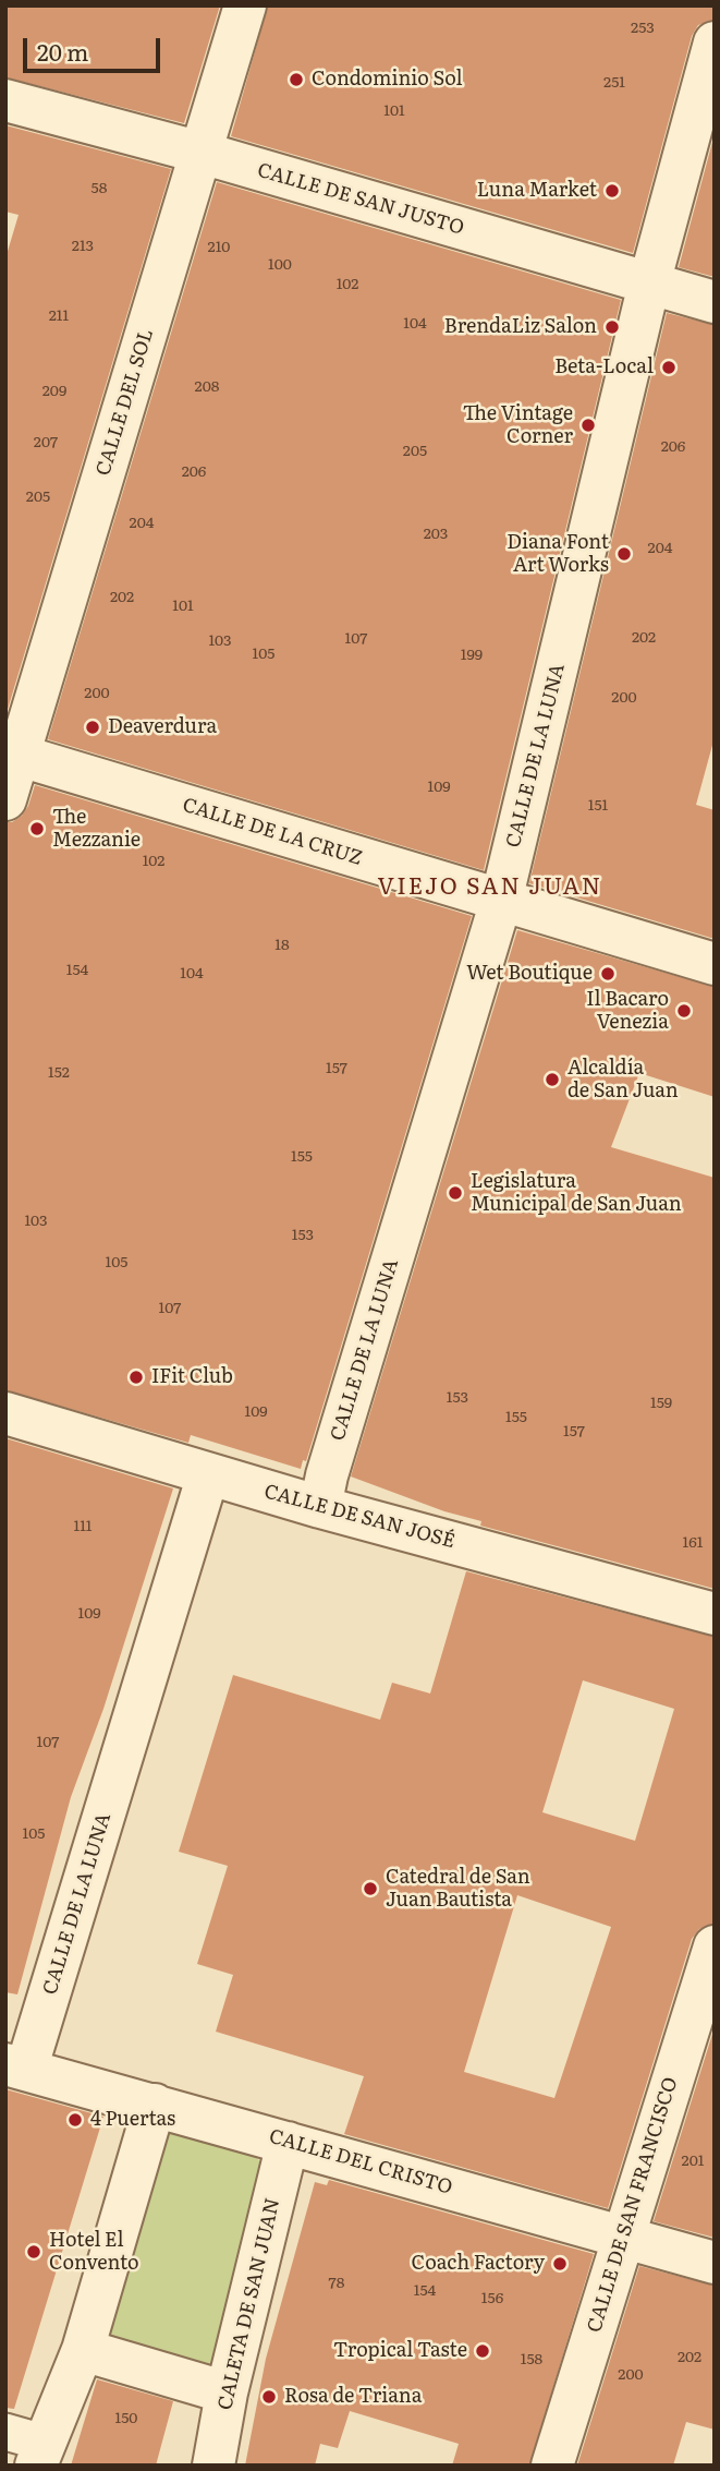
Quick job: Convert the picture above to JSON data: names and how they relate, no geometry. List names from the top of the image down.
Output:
{
  "streets": {
    "street": [
      "CALLE DE SAN JUSTO",
      "CALLE DEL SOL",
      "CALLE DE LA LUNA",
      "CALLE DE LA CRUZ",
      "CALLE DE SAN JOSÉ",
      "CALLE DEL CRISTO",
      "CALLE DE SAN FRANCISCO",
      "CALETA DE SAN JUAN"
    ]
  },
  "crossings": [
    ["CALLE DE SAN JUSTO", "CALLE DEL SOL"],
    ["CALLE DE SAN JUSTO", "CALLE DE LA LUNA"],
    ["CALLE DEL SOL", "CALLE DE LA CRUZ"],
    ["CALLE DE LA LUNA", "CALLE DE LA CRUZ"],
    ["CALLE DE LA LUNA", "CALLE DE SAN JOSÉ"],
    ["CALLE DE LA LUNA", "CALLE DEL CRISTO"],
    ["CALLE DEL CRISTO", "CALLE DE SAN FRANCISCO"],
    ["CALLE DEL CRISTO", "CALETA DE SAN JUAN"]
  ],
  "districts": ["VIEJO SAN JUAN"],
  "places": [
    "Condominio Sol",
    "Luna Market",
    "BrendaLiz Salon",
    "Beta-Local",
    "The Vintage Corner",
    "Diana Font Art Works",
    "Deaverdura",
    "The Mezzanie",
    "Wet Boutique",
    "Il Bacaro Venezia",
    "Alcaldía de San Juan",
    "Legislatura Municipal de San Juan",
    "IFit Club",
    "Catedral de San Juan Bautista",
    "4 Puertas",
    "Hotel El Convento",
    "Coach Factory",
    "Tropical Taste",
    "Rosa de Triana"
  ],
  "house_numbers": [
    "253",
    "251",
    "101",
    "58",
    "213",
    "210",
    "100",
    "102",
    "211",
    "104",
    "208",
    "209",
    "207",
    "206",
    "205",
    "206",
    "205",
    "204",
    "203",
    "204",
    "202",
    "101",
    "202",
    "107",
    "103",
    "105",
    "199",
    "200",
    "200",
    "109",
    "151",
    "102",
    "18",
    "154",
    "104",
    "157",
    "152",
    "155",
    "103",
    "153",
    "105",
    "107",
    "153",
    "159",
    "109",
    "155",
    "157",
    "111",
    "161",
    "109",
    "107",
    "105",
    "201",
    "78",
    "154",
    "156",
    "202",
    "158",
    "200",
    "150"
  ],
  "scale_bar": "20 m"
}
